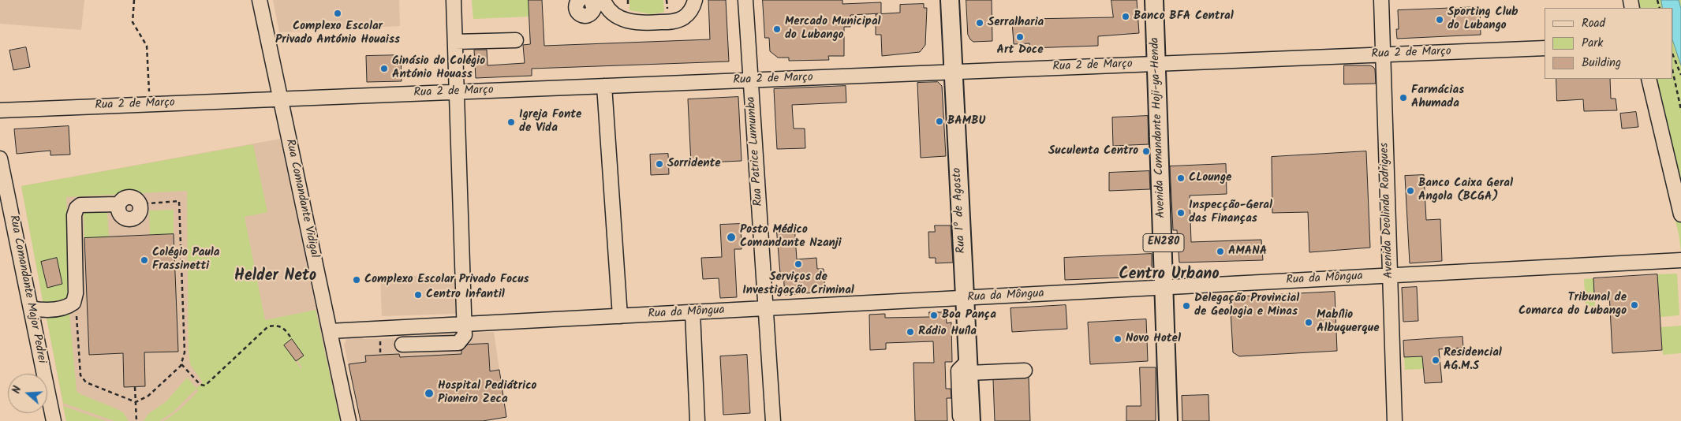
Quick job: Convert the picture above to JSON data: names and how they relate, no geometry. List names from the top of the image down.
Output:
{
  "streets": {
    "main road": ["Avenida Comandante Hoji-ya-Henda", "Rua 1º de Agosto", "EN280"],
    "street": [
      "Rua 2 de Março",
      "Rua Patrice Lumumba",
      "Rua Comandante Vidigal",
      "Avenida Deolinda Rodrigues",
      "Rua da Môngua",
      "Rua Comandante Major Pedrei"
    ]
  },
  "crossings": [
    ["Rua 2 de Março", "Avenida Comandante Hoji-ya-Henda"],
    ["Rua 2 de Março", "Rua Patrice Lumumba"],
    ["Rua 2 de Março", "Rua Comandante Vidigal"],
    ["Rua 2 de Março", "Rua 1º de Agosto"],
    ["Rua 2 de Março", "Avenida Deolinda Rodrigues"],
    ["Avenida Comandante Hoji-ya-Henda", "Rua da Môngua"],
    ["Rua Patrice Lumumba", "Rua da Môngua"],
    ["Rua Comandante Vidigal", "Rua da Môngua"],
    ["Rua 1º de Agosto", "Rua da Môngua"],
    ["Avenida Deolinda Rodrigues", "Rua da Môngua"]
  ],
  "districts": ["Centro Urbano", "Helder Neto"],
  "places": [
    "Complexo Escolar Privado António Houaiss",
    "Banco BFA Central",
    "Sporting Club do Lubango",
    "Serralharia",
    "Mercado Municipal do Lubango",
    "Art Doce",
    "Ginásio do Colégio António Houass",
    "Farmácias Ahumada",
    "BAMBU",
    "Igreja Fonte de Vida",
    "Suculenta Centro",
    "Sorridente",
    "CLounge",
    "Banco Caixa Geral Angola (BCGA)",
    "Inspecção-Geral das Finanças",
    "Posto Médico Comandante Nzanji",
    "AMANA",
    "Colégio Paula Frassinetti",
    "Serviços de Investigação Criminal",
    "Complexo Escolar Privado Focus",
    "Centro Infantil",
    "Tribunal de Comarca do Lubango",
    "Delegação Provincial de Geologia e Minas",
    "Boa Pança",
    "Mabílio Albuquerque",
    "Rádio Huíla",
    "Novo Hotel",
    "Residencial AG.M.S",
    "Hospital Pediátrico Pioneiro Zeca"
  ],
  "legend": ["Road", "Park", "Building"],
  "north": "left"
}
